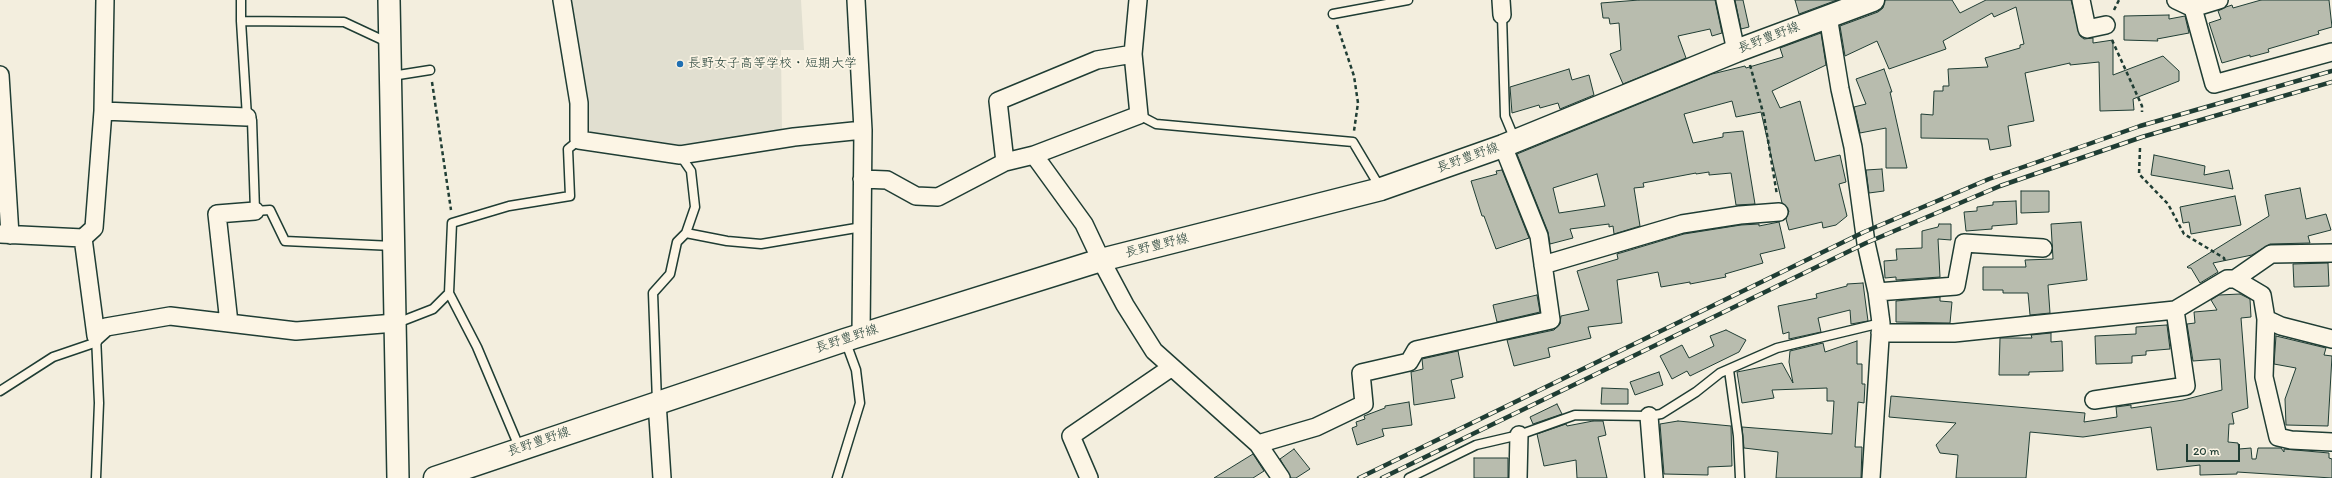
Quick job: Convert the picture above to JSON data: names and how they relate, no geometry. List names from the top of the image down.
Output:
{
  "streets": {
    "main road": ["長野豊野線"]
  },
  "places": ["長野女子高等学校・短期大学"],
  "scale_bar": "20 m"
}
